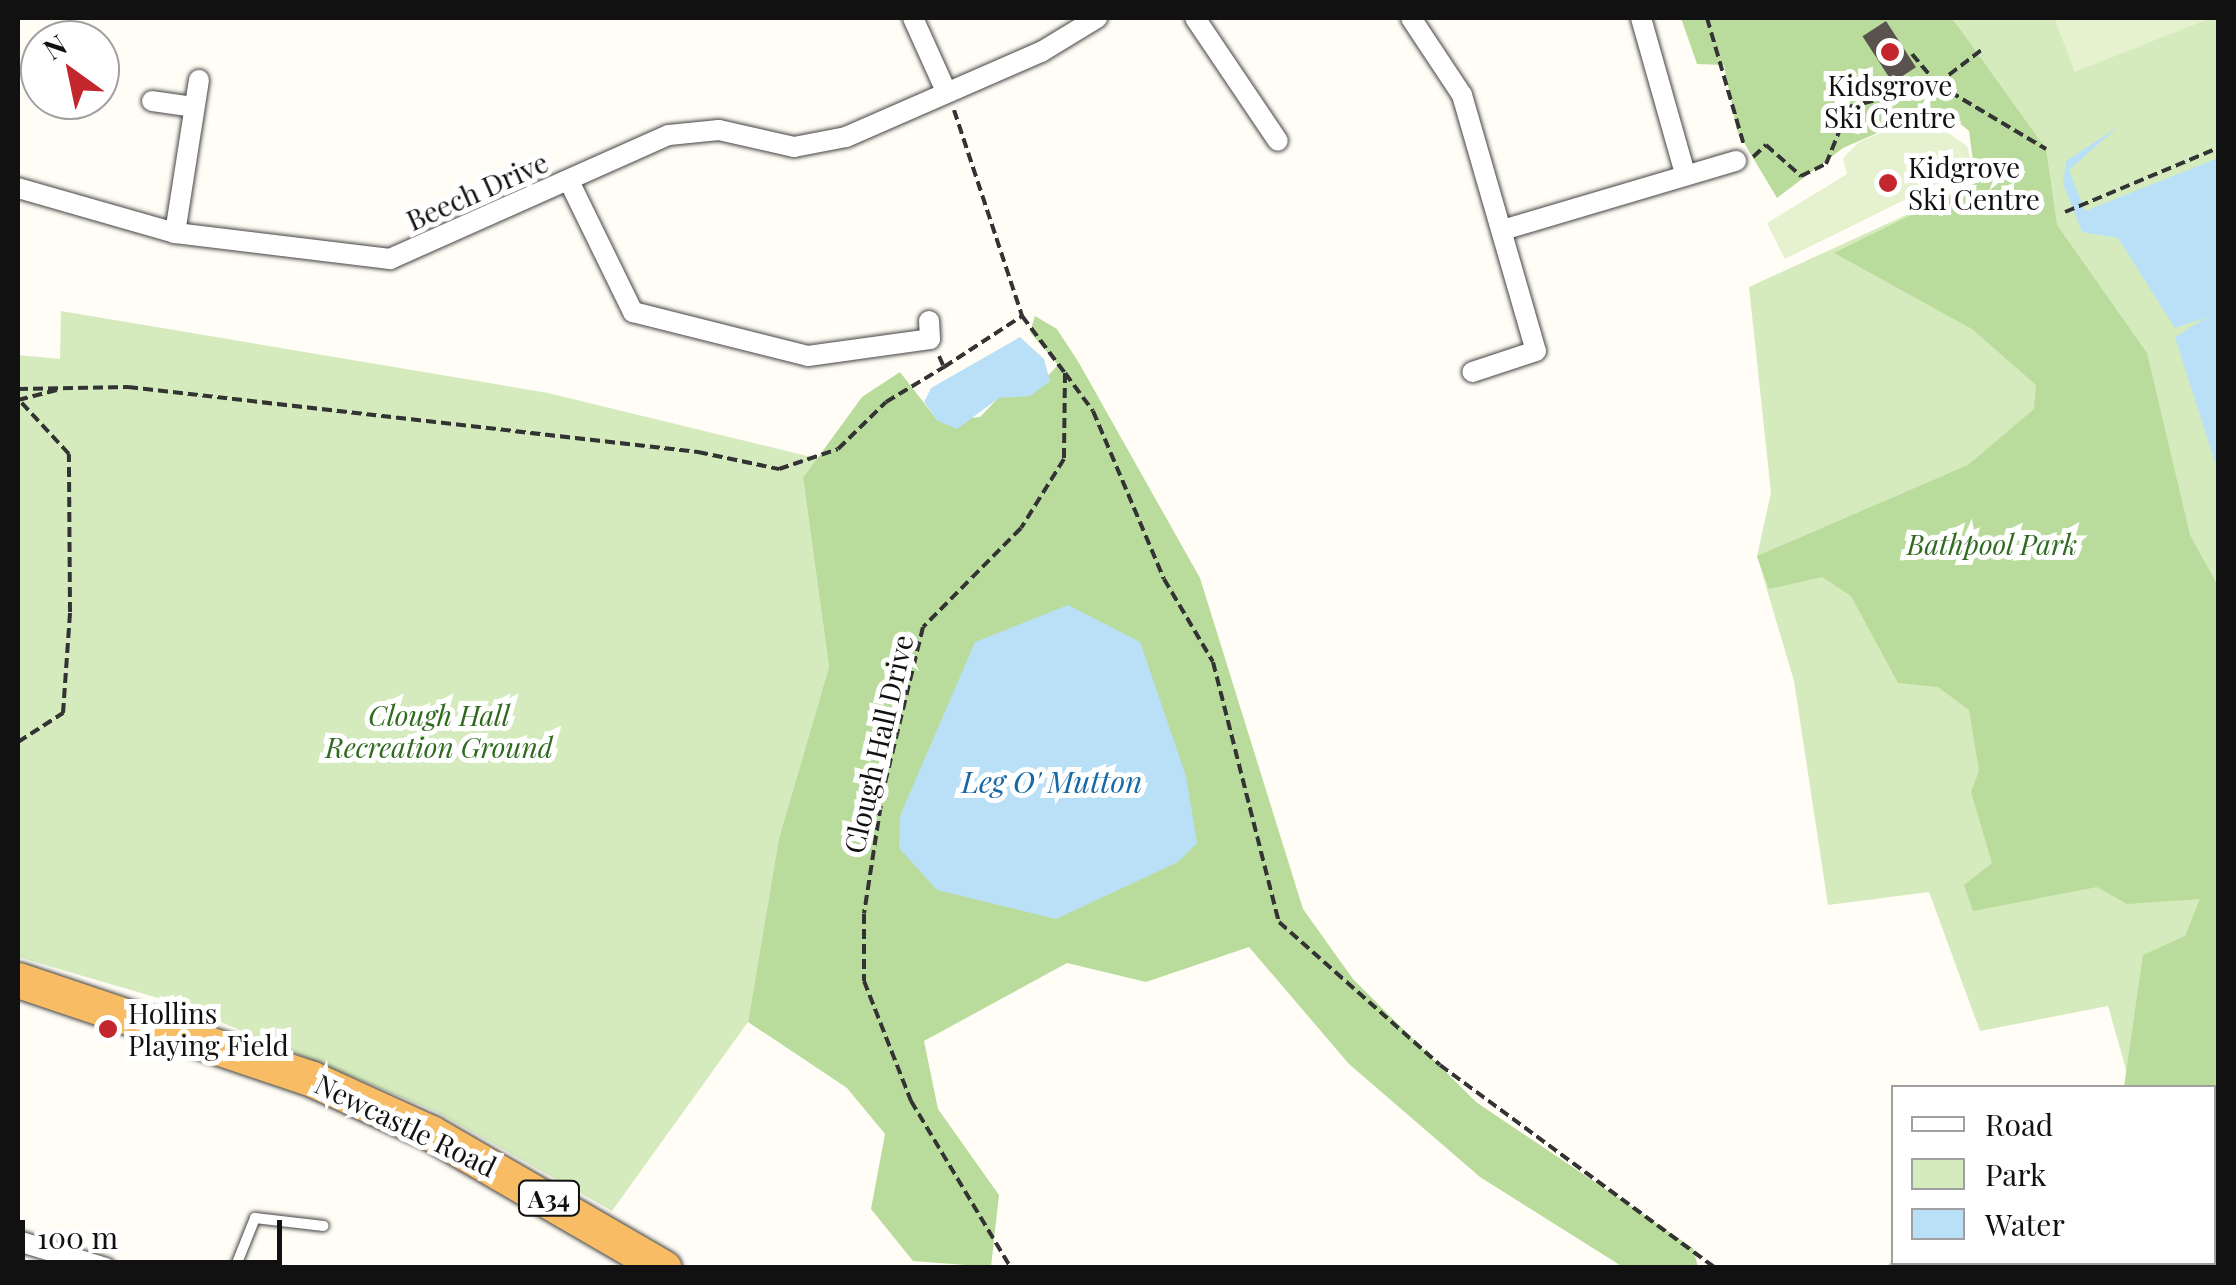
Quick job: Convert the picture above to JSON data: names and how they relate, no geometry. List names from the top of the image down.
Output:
{
  "streets": {
    "highway": ["Newcastle Road", "A34"],
    "street": ["Beech Drive"],
    "path": ["Clough Hall Drive"]
  },
  "water": ["Leg O' Mutton"],
  "parks": ["Bathpool Park", "Clough Hall Recreation Ground"],
  "places": ["Kidsgrove Ski Centre", "Kidgrove Ski Centre", "Hollins Playing Field"],
  "legend": ["Road", "Park", "Water"],
  "scale_bar": "100 m",
  "north": "top left"
}
